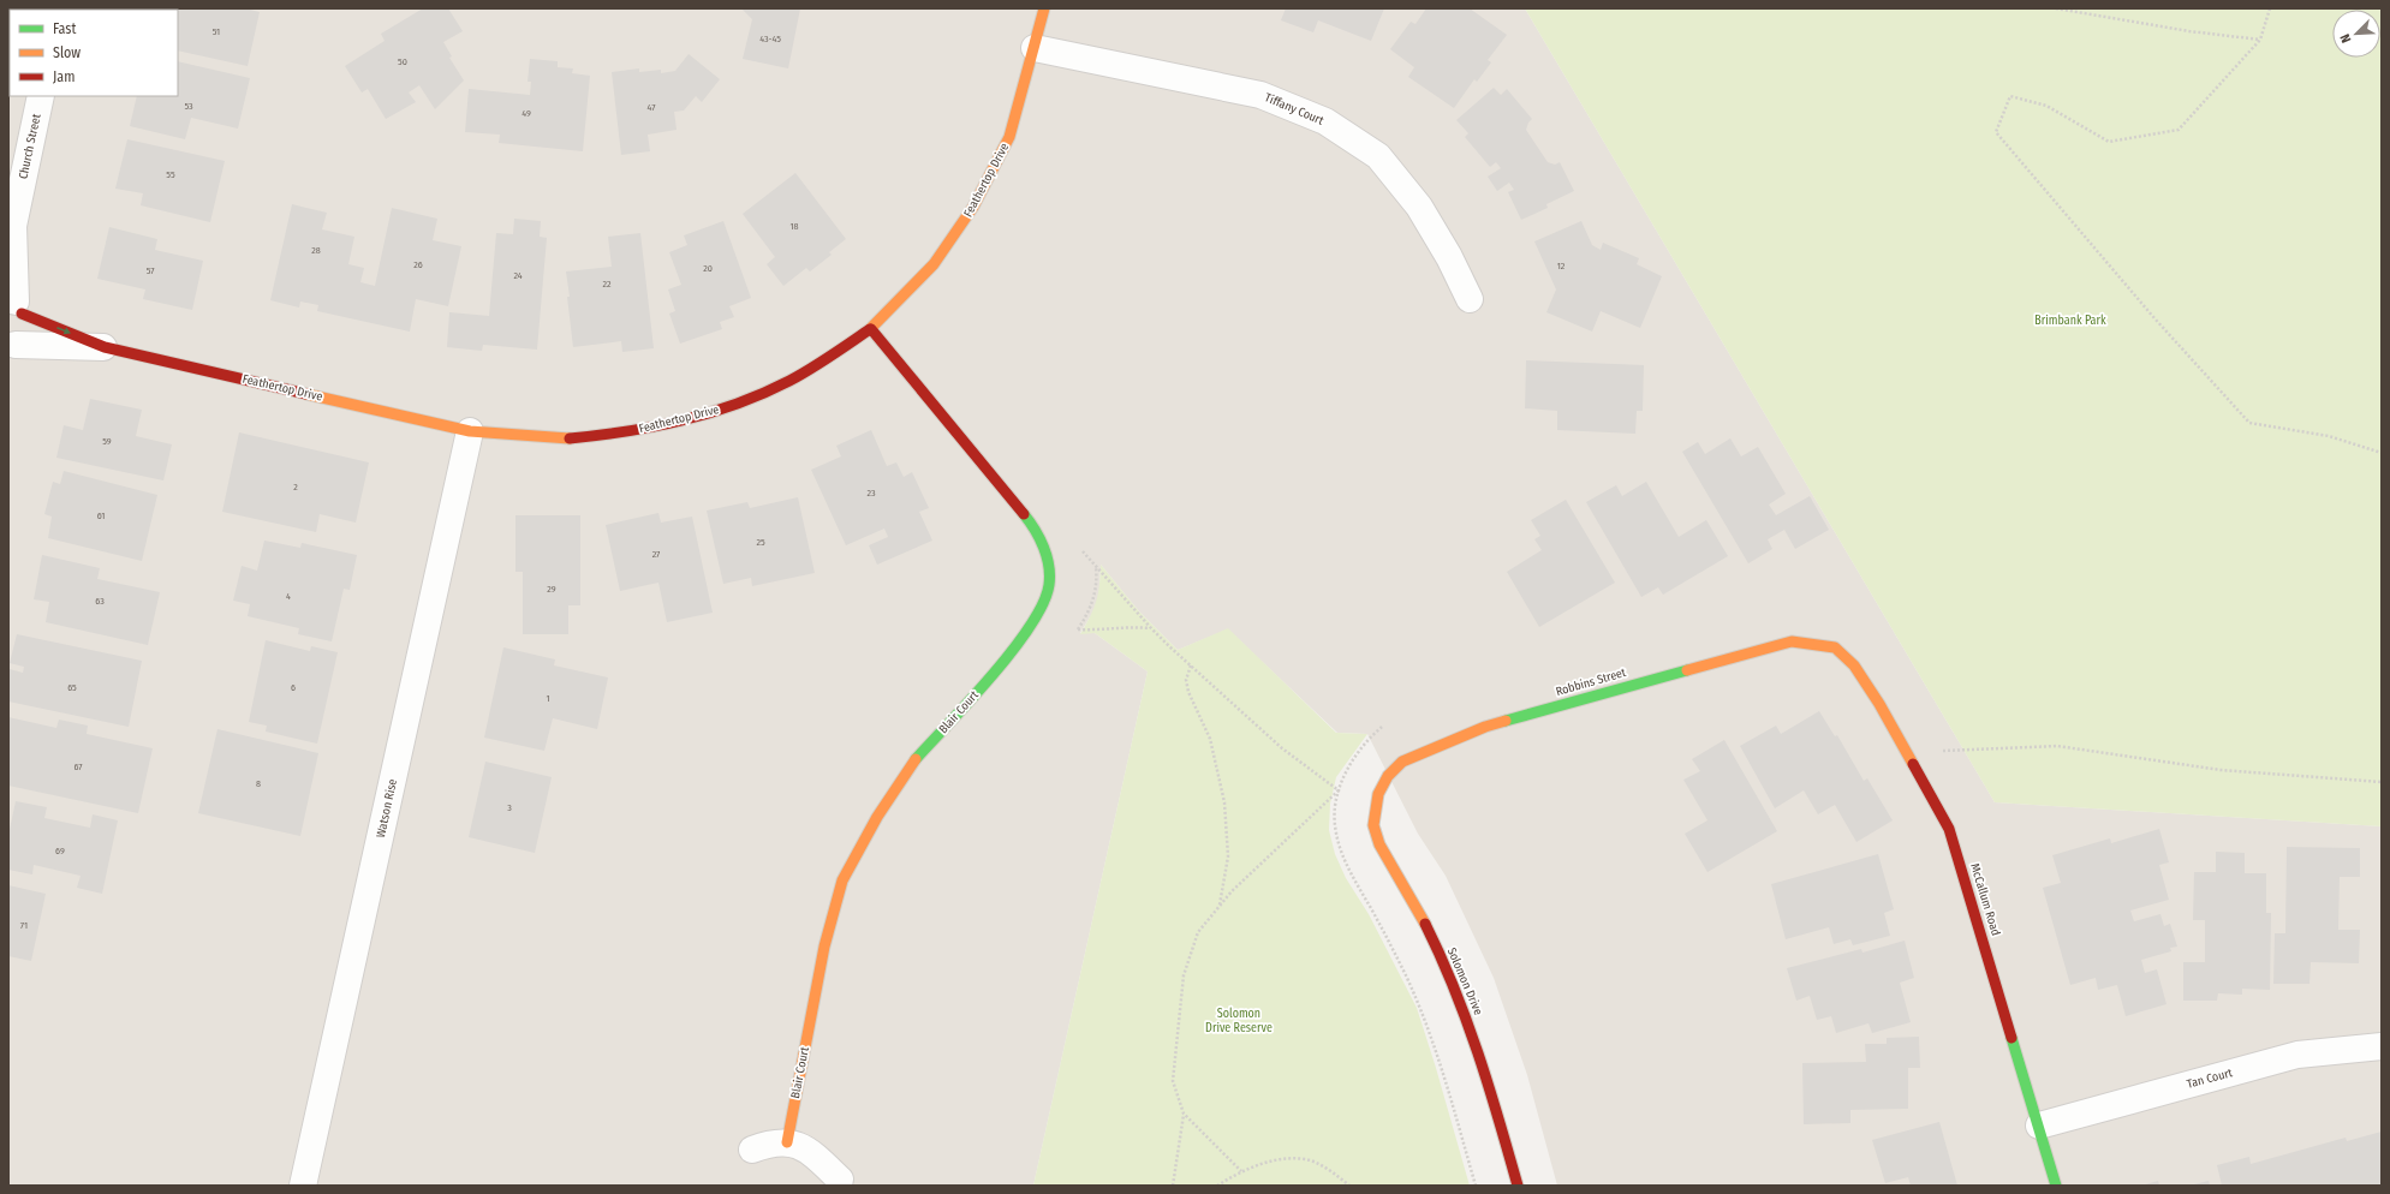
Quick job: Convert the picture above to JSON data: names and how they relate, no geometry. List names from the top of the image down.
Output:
{
  "streets": {
    "street": [
      "Tiffany Court",
      "Church Street",
      "Feathertop Drive",
      "Robbins Street",
      "Blair Court",
      "Watson Rise",
      "McCallum Road",
      "Solomon Drive",
      "Tan Court"
    ]
  },
  "crossings": [
    ["Tiffany Court", "Feathertop Drive"],
    ["Church Street", "Feathertop Drive"],
    ["Feathertop Drive", "Blair Court"],
    ["Feathertop Drive", "Watson Rise"],
    ["Robbins Street", "McCallum Road"],
    ["Robbins Street", "Solomon Drive"],
    ["McCallum Road", "Tan Court"]
  ],
  "parks": ["Brimbank Park", "Solomon Drive Reserve"],
  "house_numbers": [
    "51",
    "43-45",
    "50",
    "53",
    "47",
    "49",
    "55",
    "18",
    "28",
    "26",
    "12",
    "20",
    "57",
    "24",
    "22",
    "59",
    "2",
    "23",
    "61",
    "25",
    "27",
    "29",
    "4",
    "63",
    "65",
    "6",
    "1",
    "67",
    "8",
    "3",
    "69",
    "71"
  ],
  "legend": ["Fast", "Slow", "Jam"],
  "north": "bottom left"
}
